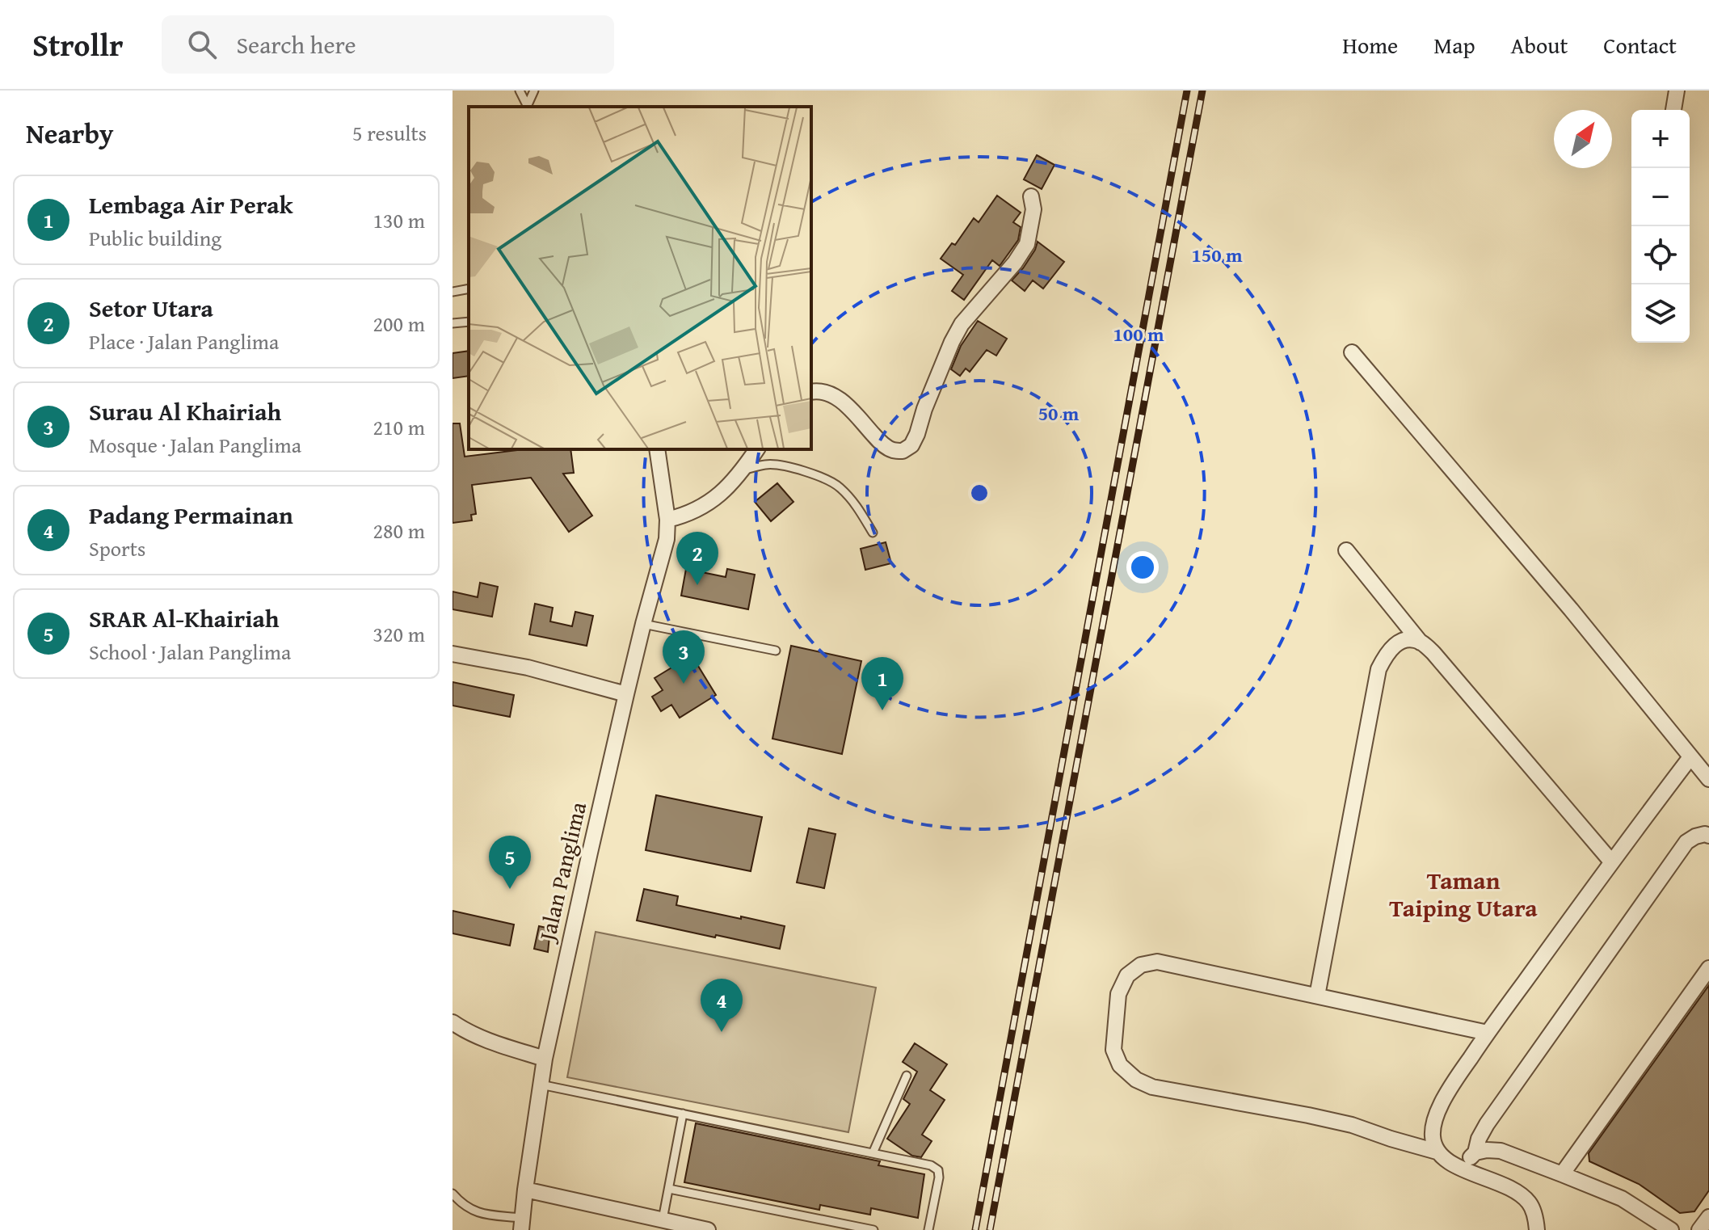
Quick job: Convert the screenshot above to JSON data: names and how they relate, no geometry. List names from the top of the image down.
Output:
{
  "streets": {
    "street": ["Jalan Panglima"]
  },
  "districts": ["Taman Taiping Utara"],
  "north": "top right",
  "page": {
    "header": "Strollr",
    "search": "Search here",
    "nav": [
      "Home",
      "Map",
      "About",
      "Contact"
    ],
    "heading": ["Nearby", "5 results"],
    "map_buttons": ["+", "−"],
    "list": [
      {
        "mark": "1",
        "name": "Lembaga Air Perak",
        "note": "Public building",
        "value": "130 m"
      },
      {
        "mark": "2",
        "name": "Setor Utara",
        "note": "Place · Jalan Panglima",
        "value": "200 m"
      },
      {
        "mark": "3",
        "name": "Surau Al Khairiah",
        "note": "Mosque · Jalan Panglima",
        "value": "210 m"
      },
      {
        "mark": "4",
        "name": "Padang Permainan",
        "note": "Sports",
        "value": "280 m"
      },
      {
        "mark": "5",
        "name": "SRAR Al-Khairiah",
        "note": "School · Jalan Panglima",
        "value": "320 m"
      }
    ],
    "pins": [
      "2",
      "3",
      "1",
      "5",
      "4"
    ]
  },
  "rings": ["150 m", "100 m", "50 m"]
}
